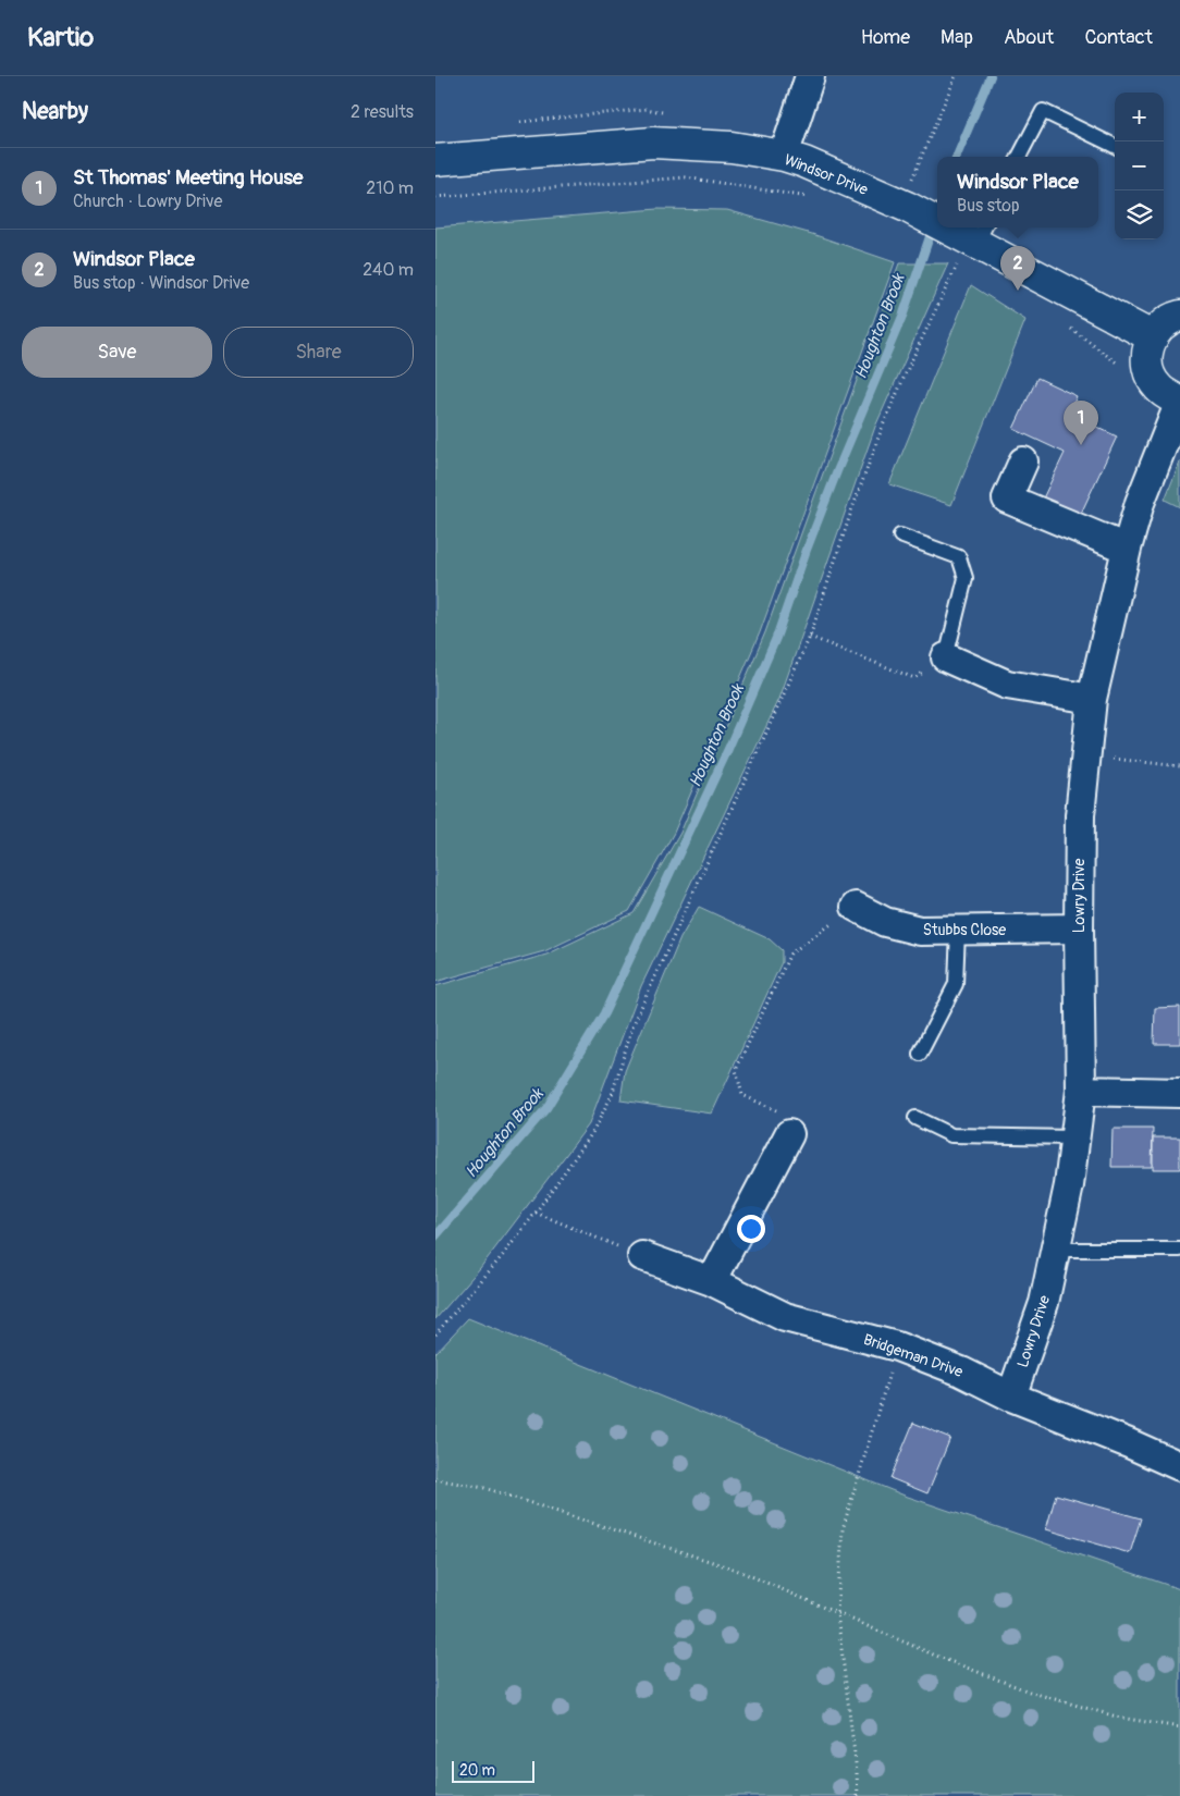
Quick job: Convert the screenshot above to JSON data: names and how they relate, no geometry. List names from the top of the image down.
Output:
{
  "streets": {
    "street": [
      "Windsor Drive",
      "Lowry Drive",
      "Stubbs Close",
      "Bridgeman Drive"
    ]
  },
  "crossings": [
    ["Lowry Drive", "Stubbs Close"],
    ["Lowry Drive", "Bridgeman Drive"]
  ],
  "water": ["Houghton Brook"],
  "scale_bar": "20 m",
  "page": {
    "header": "Kartio",
    "nav": [
      "Home",
      "Map",
      "About",
      "Contact"
    ],
    "heading": ["Nearby", "2 results"],
    "map_buttons": ["+", "−"],
    "list": [
      {
        "mark": "1",
        "name": "St Thomas' Meeting House",
        "note": "Church · Lowry Drive",
        "value": "210 m"
      },
      {
        "mark": "2",
        "name": "Windsor Place",
        "note": "Bus stop · Windsor Drive",
        "value": "240 m"
      }
    ],
    "popup": ["Windsor Place", "Bus stop"],
    "pins": ["2", "1"],
    "buttons": ["Save", "Share"],
    "scale": "20 m"
  }
}
